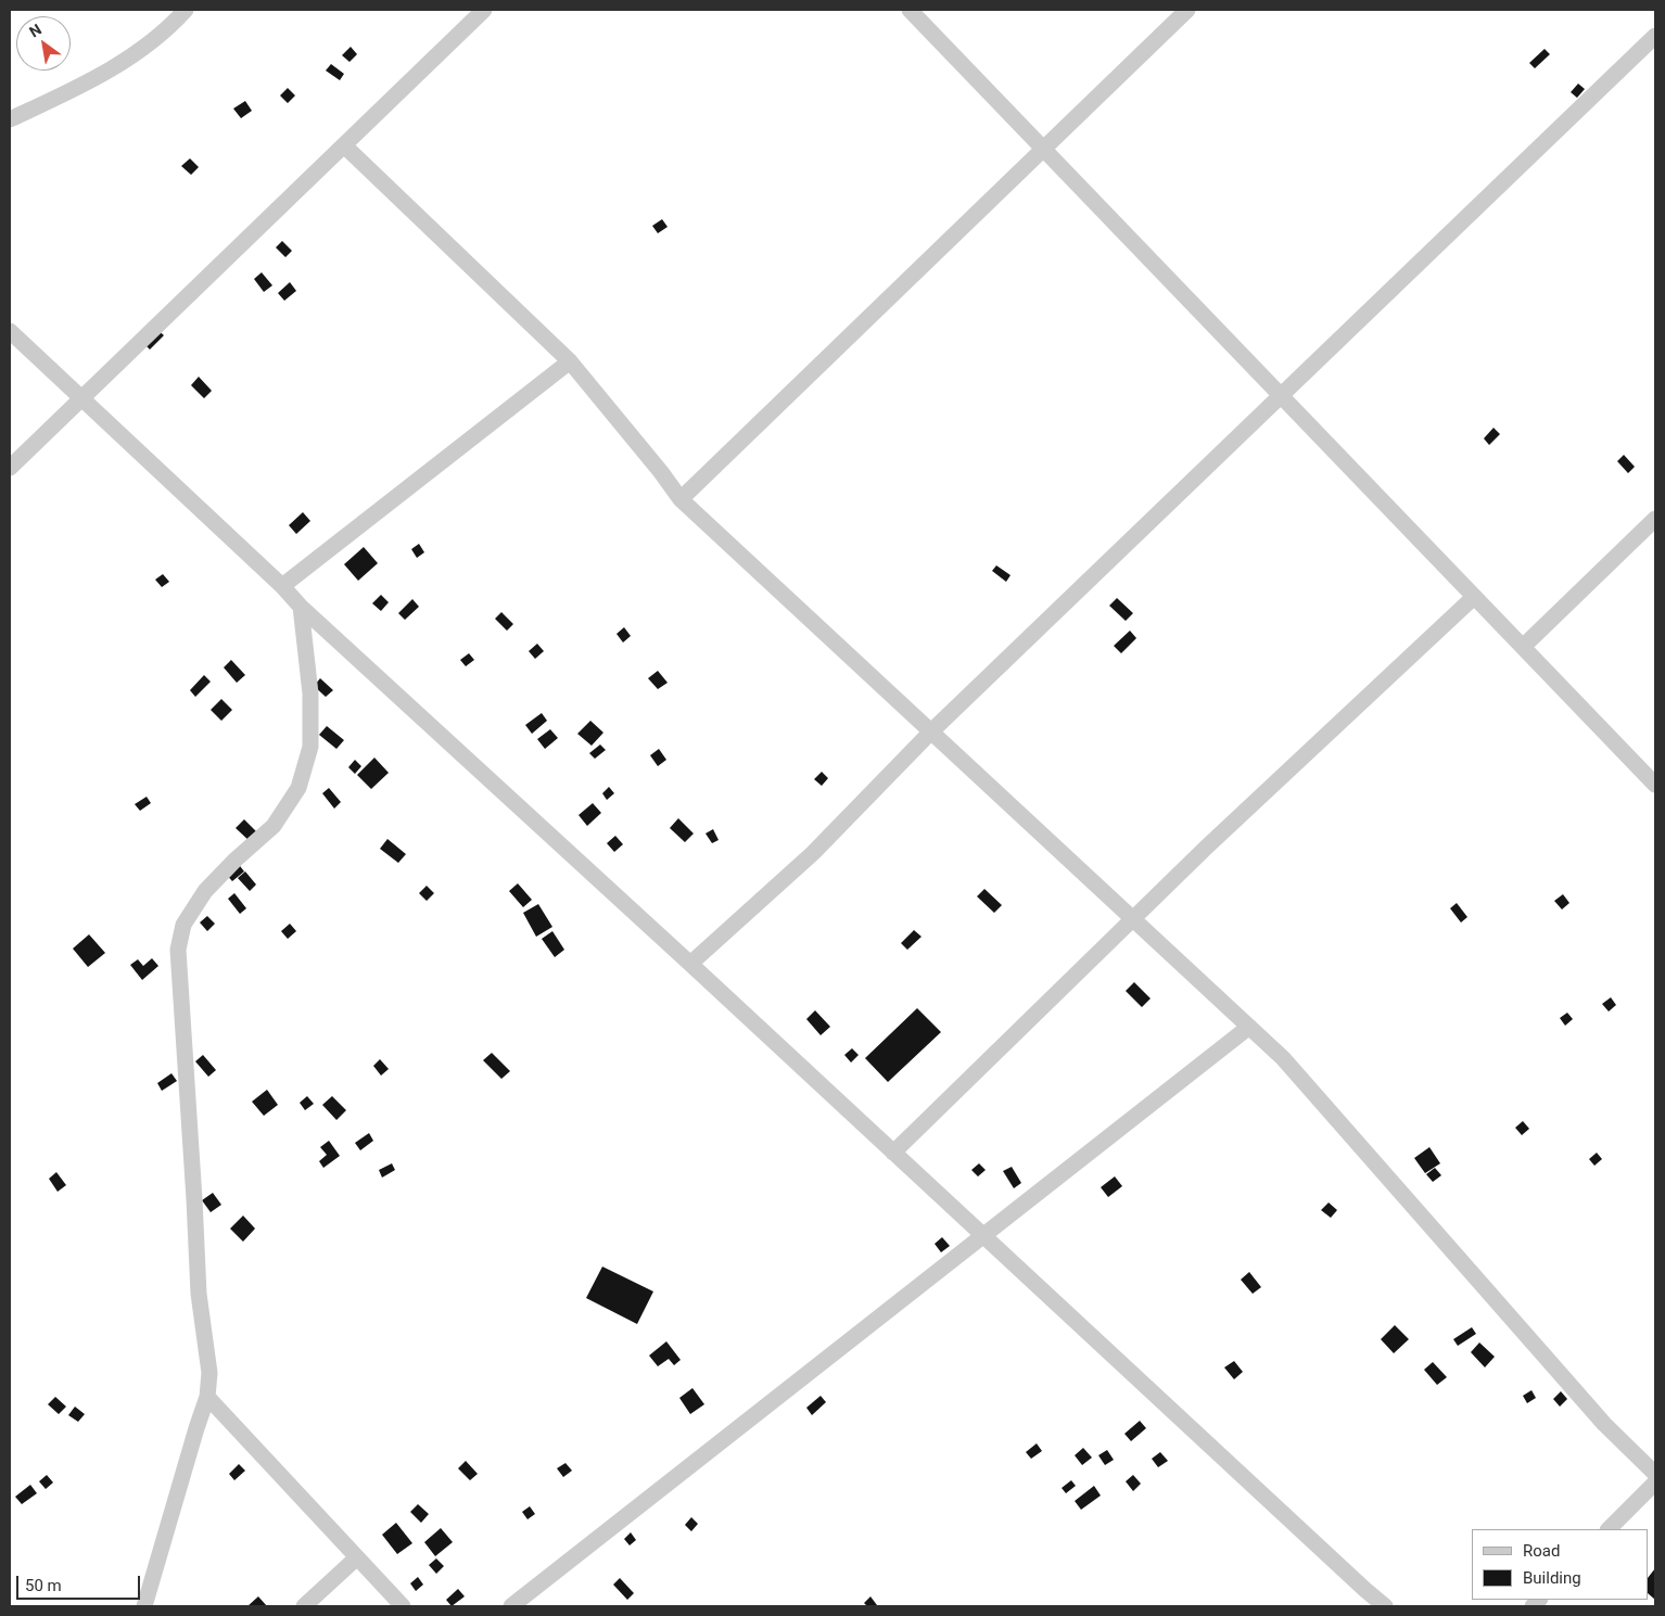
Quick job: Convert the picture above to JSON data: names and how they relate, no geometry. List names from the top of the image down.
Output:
{
  "legend": ["Road", "Building"],
  "scale_bar": "50 m",
  "north": "top left"
}
